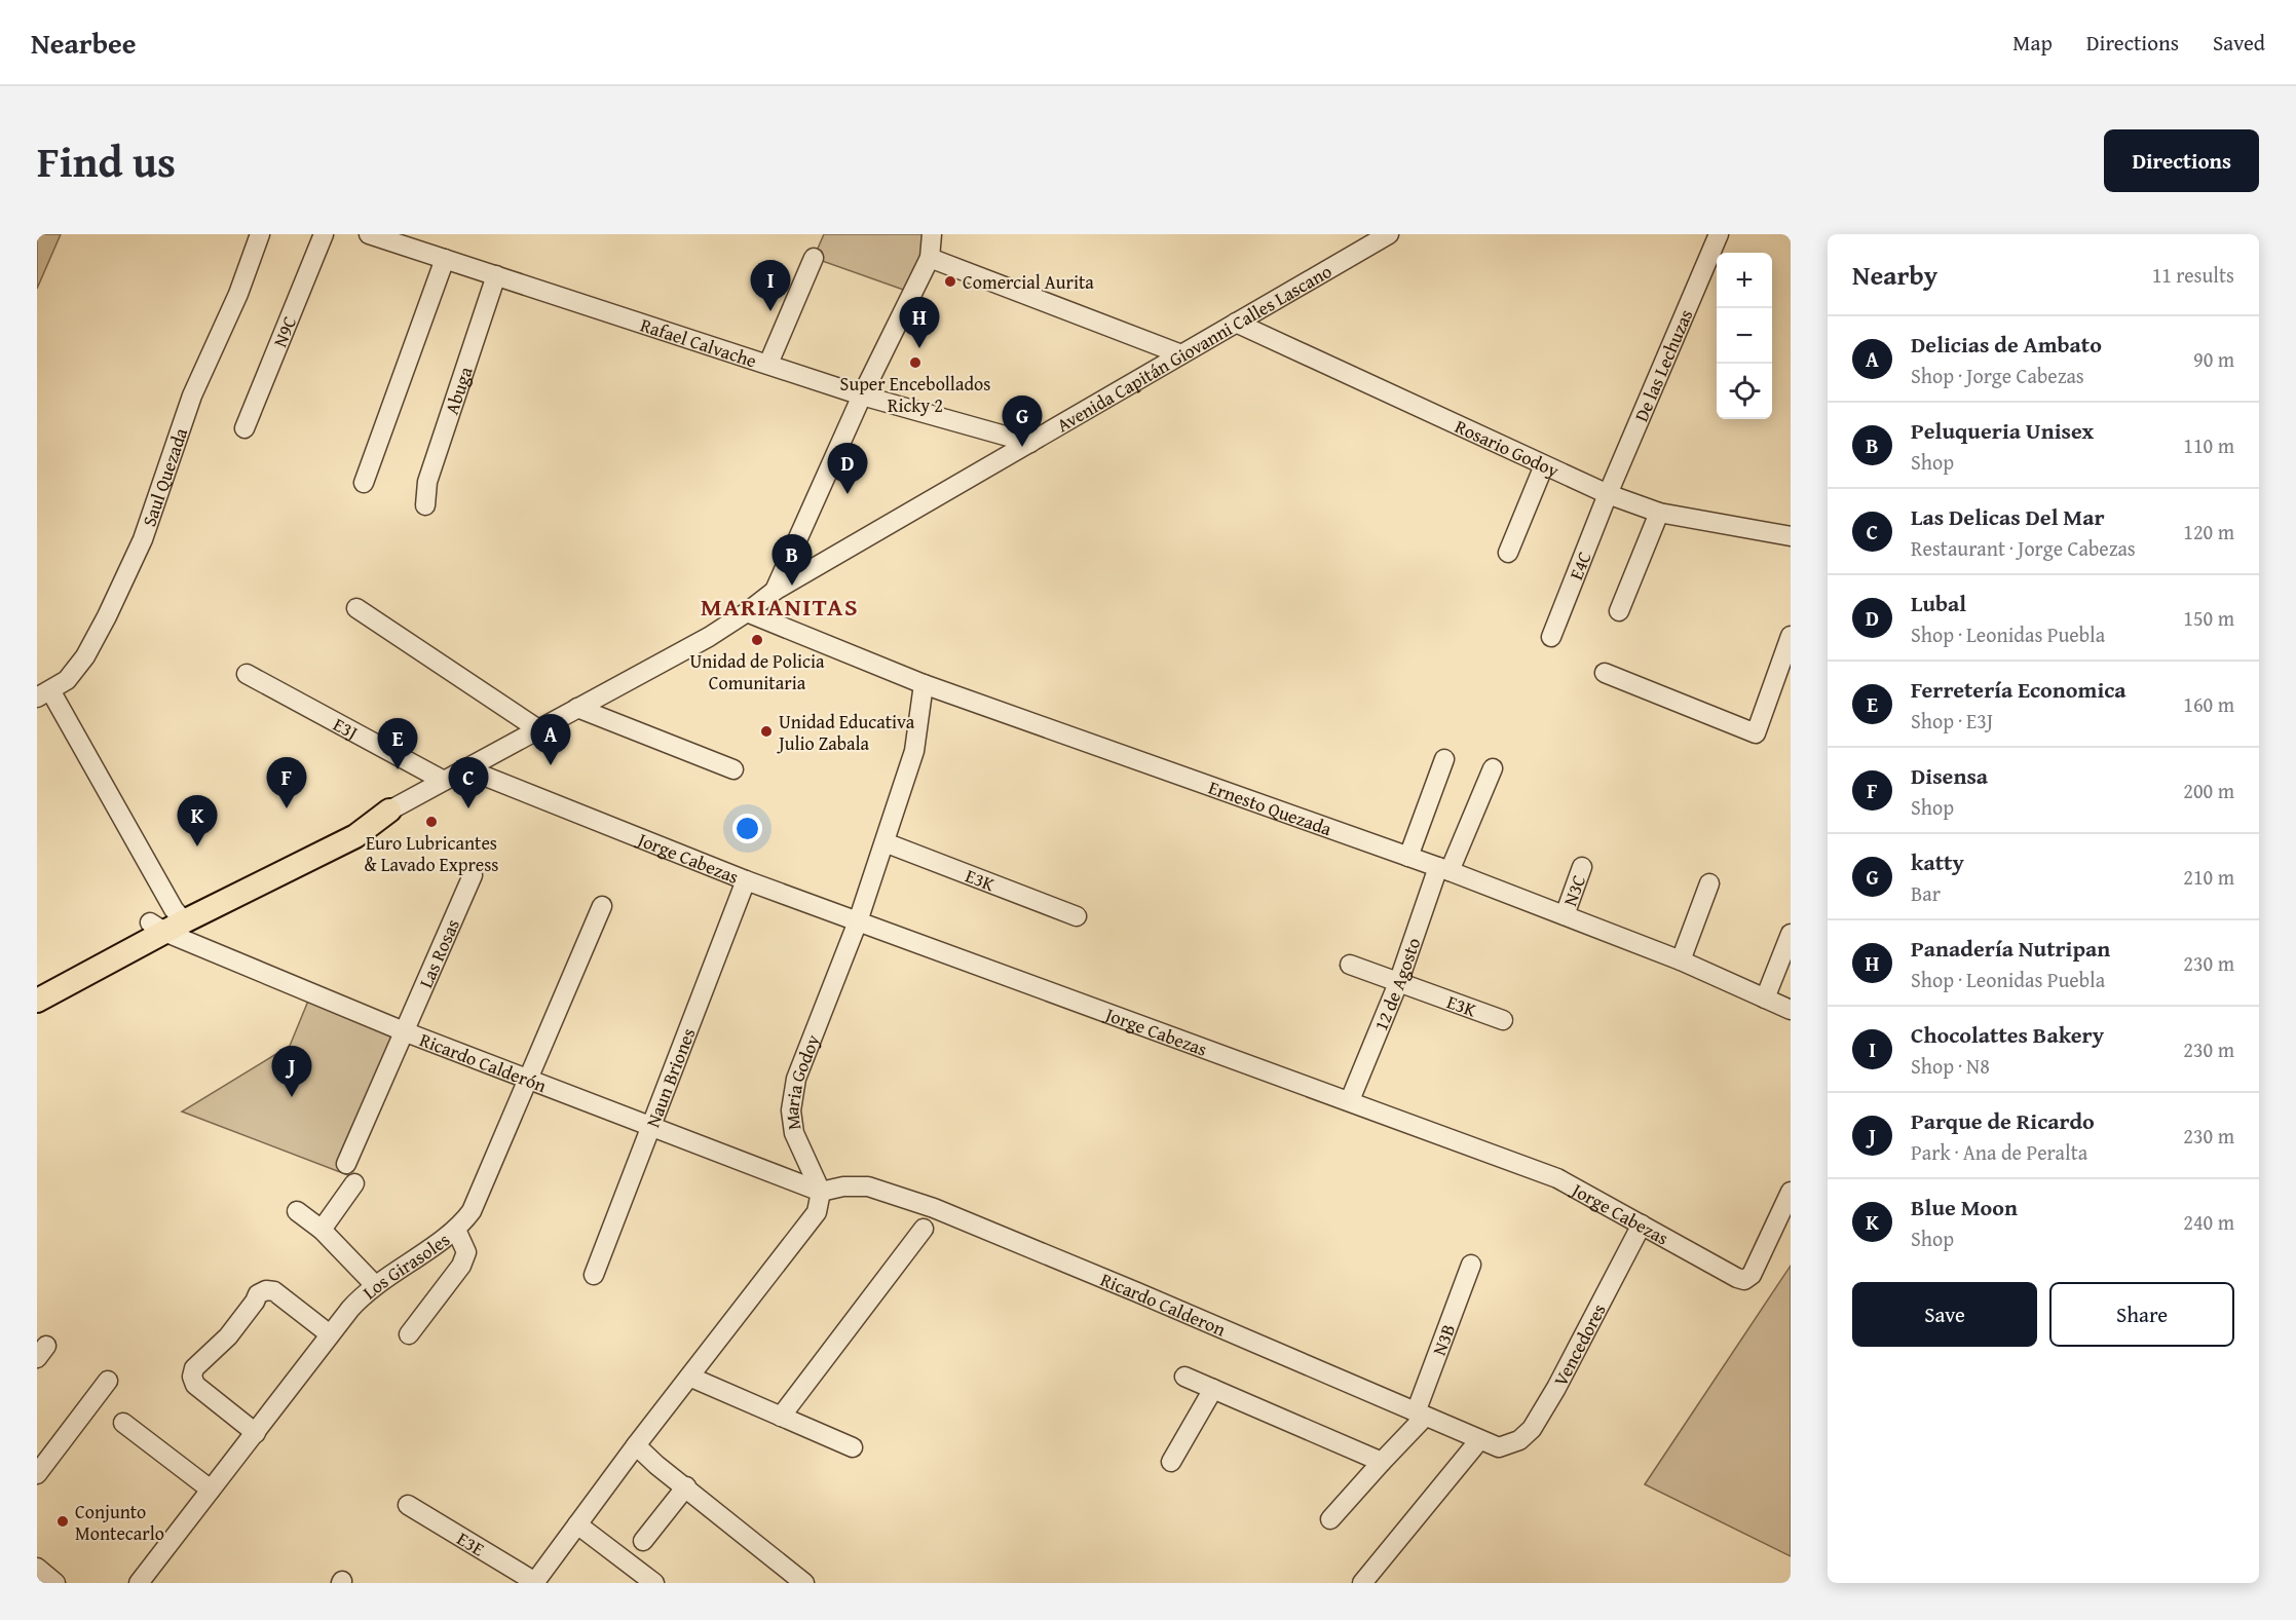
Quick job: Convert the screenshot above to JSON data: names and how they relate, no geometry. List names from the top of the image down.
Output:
{
  "streets": {
    "main road": ["Avenida Capitán Giovanni Calles Lascano"],
    "street": [
      "N9C",
      "Rafael Calvache",
      "De las Lechuzas",
      "Abuga",
      "Rosario Godoy",
      "Saul Quezada",
      "E4C",
      "E3J",
      "Ernesto Quezada",
      "Jorge Cabezas",
      "E3K",
      "N3C",
      "Las Rosas",
      "12 de Agosto",
      "Ricardo Calderón",
      "Naun Briones",
      "Maria Godoy",
      "Los Girasoles",
      "Ricardo Calderon",
      "N3B",
      "Vencedores",
      "E3E"
    ]
  },
  "crossings": [
    ["Rafael Calvache", "Avenida Capitán Giovanni Calles Lascano"],
    ["Rafael Calvache", "Abuga"],
    ["Avenida Capitán Giovanni Calles Lascano", "Rosario Godoy"],
    ["Avenida Capitán Giovanni Calles Lascano", "E3J"],
    ["Avenida Capitán Giovanni Calles Lascano", "Ernesto Quezada"],
    ["Avenida Capitán Giovanni Calles Lascano", "Jorge Cabezas"],
    ["Avenida Capitán Giovanni Calles Lascano", "Ricardo Calderón"],
    ["De las Lechuzas", "Rosario Godoy"],
    ["De las Lechuzas", "E4C"],
    ["Rosario Godoy", "E4C"],
    ["Ernesto Quezada", "N3C"],
    ["Ernesto Quezada", "12 de Agosto"],
    ["Ernesto Quezada", "Maria Godoy"],
    ["Jorge Cabezas", "12 de Agosto"],
    ["Jorge Cabezas", "Naun Briones"],
    ["Jorge Cabezas", "Maria Godoy"],
    ["Jorge Cabezas", "Vencedores"],
    ["E3K", "12 de Agosto"],
    ["E3K", "Maria Godoy"],
    ["Las Rosas", "Ricardo Calderón"],
    ["Ricardo Calderón", "Naun Briones"],
    ["Ricardo Calderón", "Maria Godoy"],
    ["Ricardo Calderón", "Los Girasoles"],
    ["Ricardo Calderón", "Ricardo Calderon"],
    ["Maria Godoy", "Ricardo Calderon"],
    ["Ricardo Calderon", "N3B"],
    ["Ricardo Calderon", "Vencedores"]
  ],
  "districts": ["MARIANITAS"],
  "places": [
    "Comercial Aurita",
    "Super Encebollados Ricky 2",
    "Unidad de Policia Comunitaria",
    "Unidad Educativa Julio Zabala",
    "Euro Lubricantes & Lavado Express",
    "Conjunto Montecarlo"
  ],
  "page": {
    "header": "Nearbee",
    "nav": ["Map", "Directions", "Saved"],
    "title": "Find us",
    "buttons": [
      "Directions",
      ["Save", "Share"]
    ],
    "heading": ["Nearby", "11 results"],
    "map_buttons": ["+", "−"],
    "pins": [
      "I",
      "H",
      "G",
      "D",
      "B",
      "A",
      "E",
      "C",
      "F",
      "K",
      "J"
    ],
    "list": [
      {
        "mark": "A",
        "name": "Delicias de Ambato",
        "note": "Shop · Jorge Cabezas",
        "value": "90 m"
      },
      {
        "mark": "B",
        "name": "Peluqueria Unisex",
        "note": "Shop",
        "value": "110 m"
      },
      {
        "mark": "C",
        "name": "Las Delicas Del Mar",
        "note": "Restaurant · Jorge Cabezas",
        "value": "120 m"
      },
      {
        "mark": "D",
        "name": "Lubal",
        "note": "Shop · Leonidas Puebla",
        "value": "150 m"
      },
      {
        "mark": "E",
        "name": "Ferretería Economica",
        "note": "Shop · E3J",
        "value": "160 m"
      },
      {
        "mark": "F",
        "name": "Disensa",
        "note": "Shop",
        "value": "200 m"
      },
      {
        "mark": "G",
        "name": "katty",
        "note": "Bar",
        "value": "210 m"
      },
      {
        "mark": "H",
        "name": "Panadería Nutripan",
        "note": "Shop · Leonidas Puebla",
        "value": "230 m"
      },
      {
        "mark": "I",
        "name": "Chocolattes Bakery",
        "note": "Shop · N8",
        "value": "230 m"
      },
      {
        "mark": "J",
        "name": "Parque de Ricardo",
        "note": "Park · Ana de Peralta",
        "value": "230 m"
      },
      {
        "mark": "K",
        "name": "Blue Moon",
        "note": "Shop",
        "value": "240 m"
      }
    ]
  }
}
